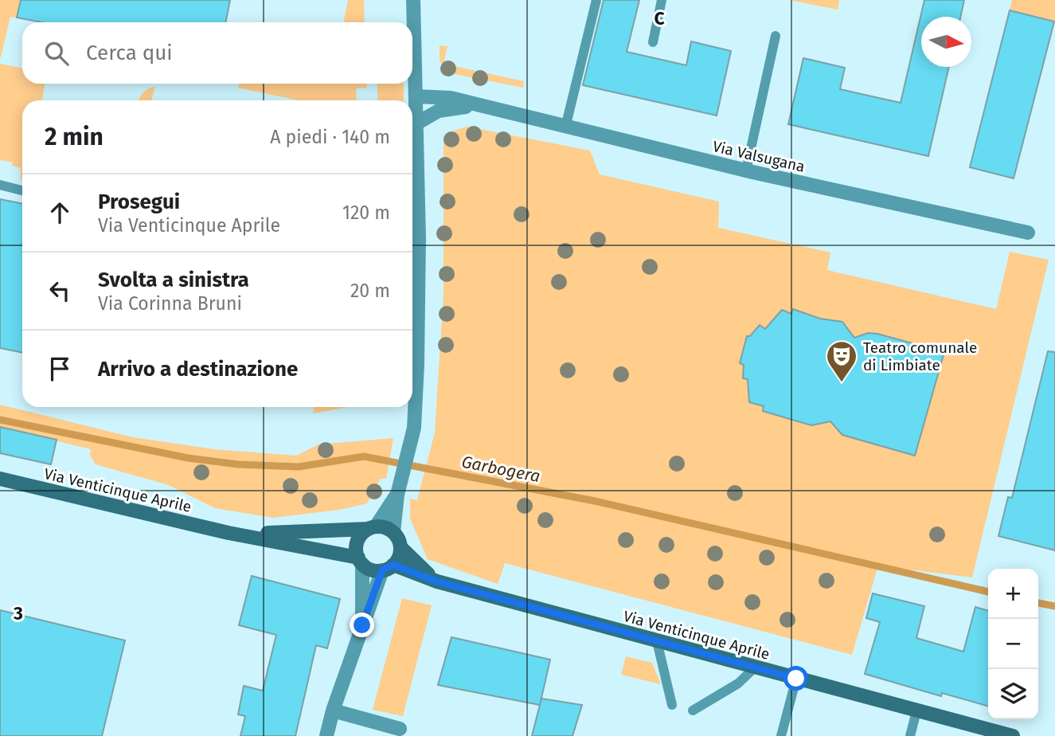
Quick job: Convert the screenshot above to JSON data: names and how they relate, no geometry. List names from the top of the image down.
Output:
{
  "streets": {
    "street": ["Via Valsugana", "Via Venticinque Aprile"]
  },
  "water": ["Garbogera"],
  "places": {
    "theatre": ["Teatro comunale di Limbiate"]
  },
  "north": "right",
  "page": {
    "search": "Cerca qui",
    "heading": ["2 min", "A piedi · 140 m"],
    "list": [
      ["Prosegui", "Via Venticinque Aprile", "120 m"],
      ["Svolta a sinistra", "Via Corinna Bruni", "20 m"],
      "Arrivo a destinazione"
    ],
    "map_buttons": ["+", "−"]
  },
  "grid": {
    "columns": ["C"],
    "rows": ["3"]
  }
}
